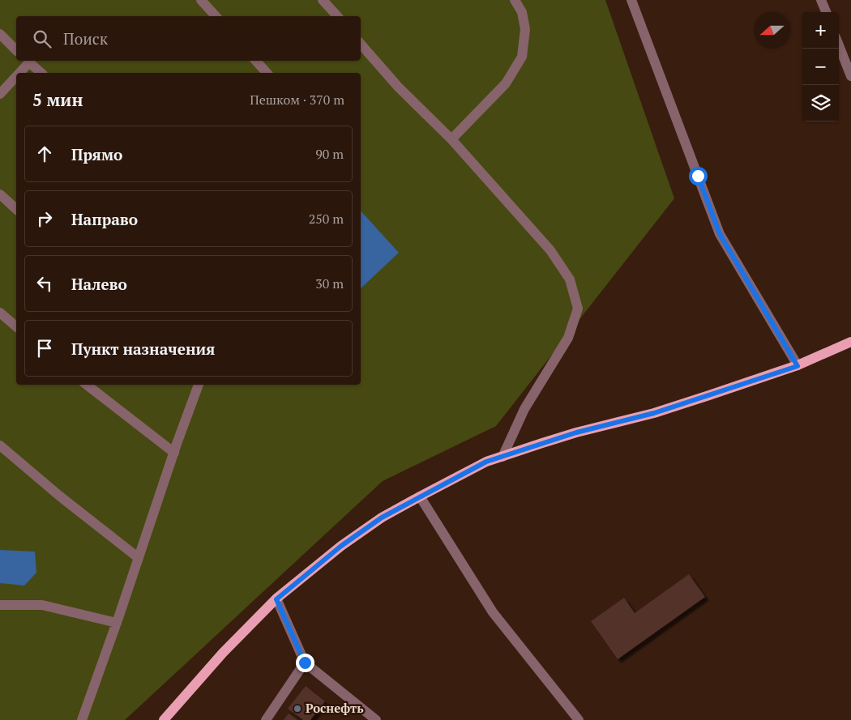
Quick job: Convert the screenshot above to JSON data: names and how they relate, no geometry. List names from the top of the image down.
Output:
{
  "places": ["Роснефть"],
  "north": "left",
  "page": {
    "map_buttons": ["+", "−"],
    "search": "Поиск",
    "heading": ["5 мин", "Пешком · 370 m"],
    "list": [
      ["Прямо", "90 m"],
      ["Направо", "250 m"],
      ["Налево", "30 m"],
      "Пункт назначения"
    ]
  }
}
